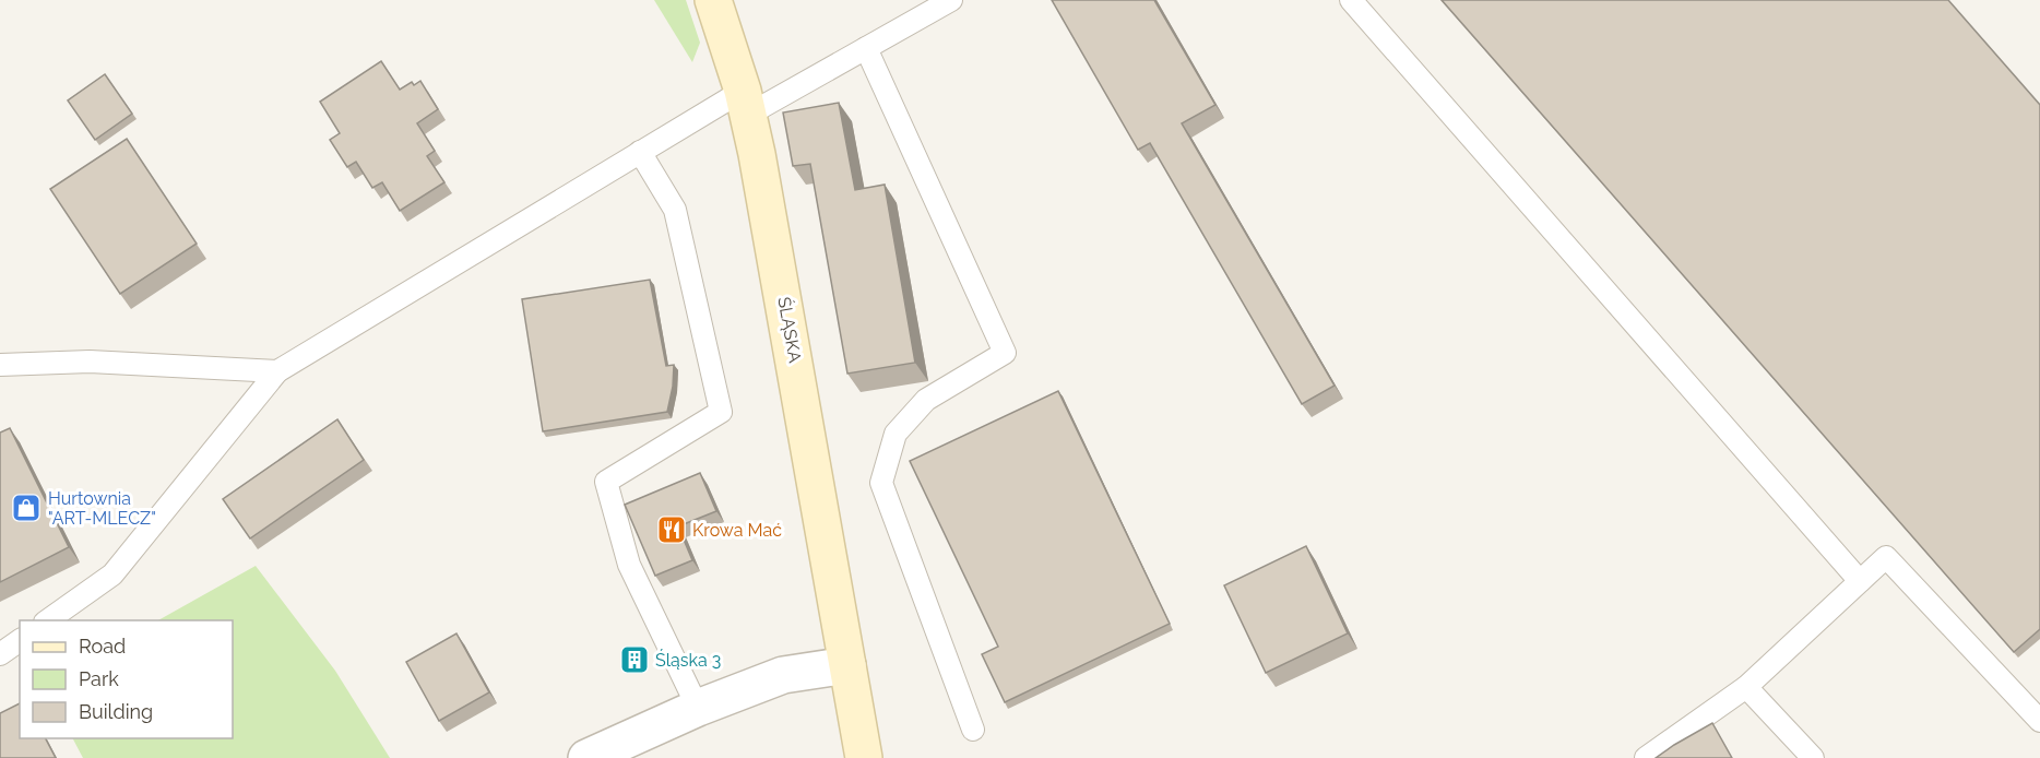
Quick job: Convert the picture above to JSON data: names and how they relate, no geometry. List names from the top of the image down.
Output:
{
  "streets": {
    "main road": ["ŚLĄSKA"]
  },
  "places": {
    "shop": ["Hurtownia \"ART-MLECZ\""],
    "restaurant": ["Krowa Mać"],
    "building": ["Śląska 3"]
  },
  "legend": ["Road", "Park", "Building"]
}
